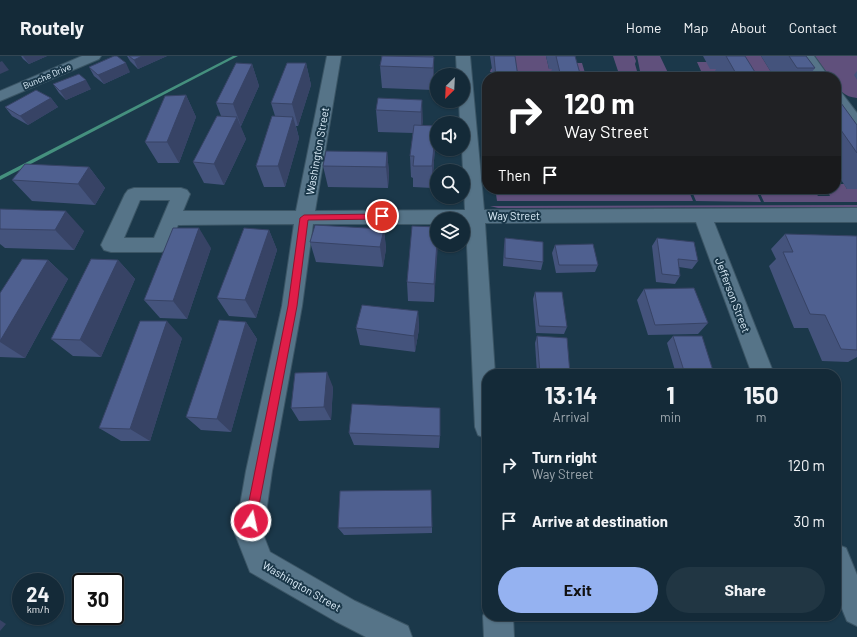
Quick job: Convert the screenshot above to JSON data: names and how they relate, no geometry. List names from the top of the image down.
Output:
{
  "streets": {
    "street": [
      "Bunche Drive",
      "Washington Street",
      "Way Street",
      "Jefferson Street"
    ]
  },
  "crossings": [
    ["Washington Street", "Way Street"],
    ["Way Street", "Jefferson Street"]
  ],
  "north": "bottom left",
  "page": {
    "header": "Routely",
    "nav": [
      "Home",
      "Map",
      "About",
      "Contact"
    ],
    "turn": ["120 m", "Way Street"],
    "then": "Then",
    "eta": [
      "13:14",
      "Arrival",
      "1",
      "min",
      "150",
      "m"
    ],
    "list": [
      {
        "name": "Turn right",
        "note": "Way Street",
        "value": "120 m"
      },
      {
        "name": "Arrive at destination",
        "value": "30 m"
      }
    ],
    "buttons": ["Exit", "Share"],
    "speed": "24 km/h",
    "limit": "30"
  }
}
